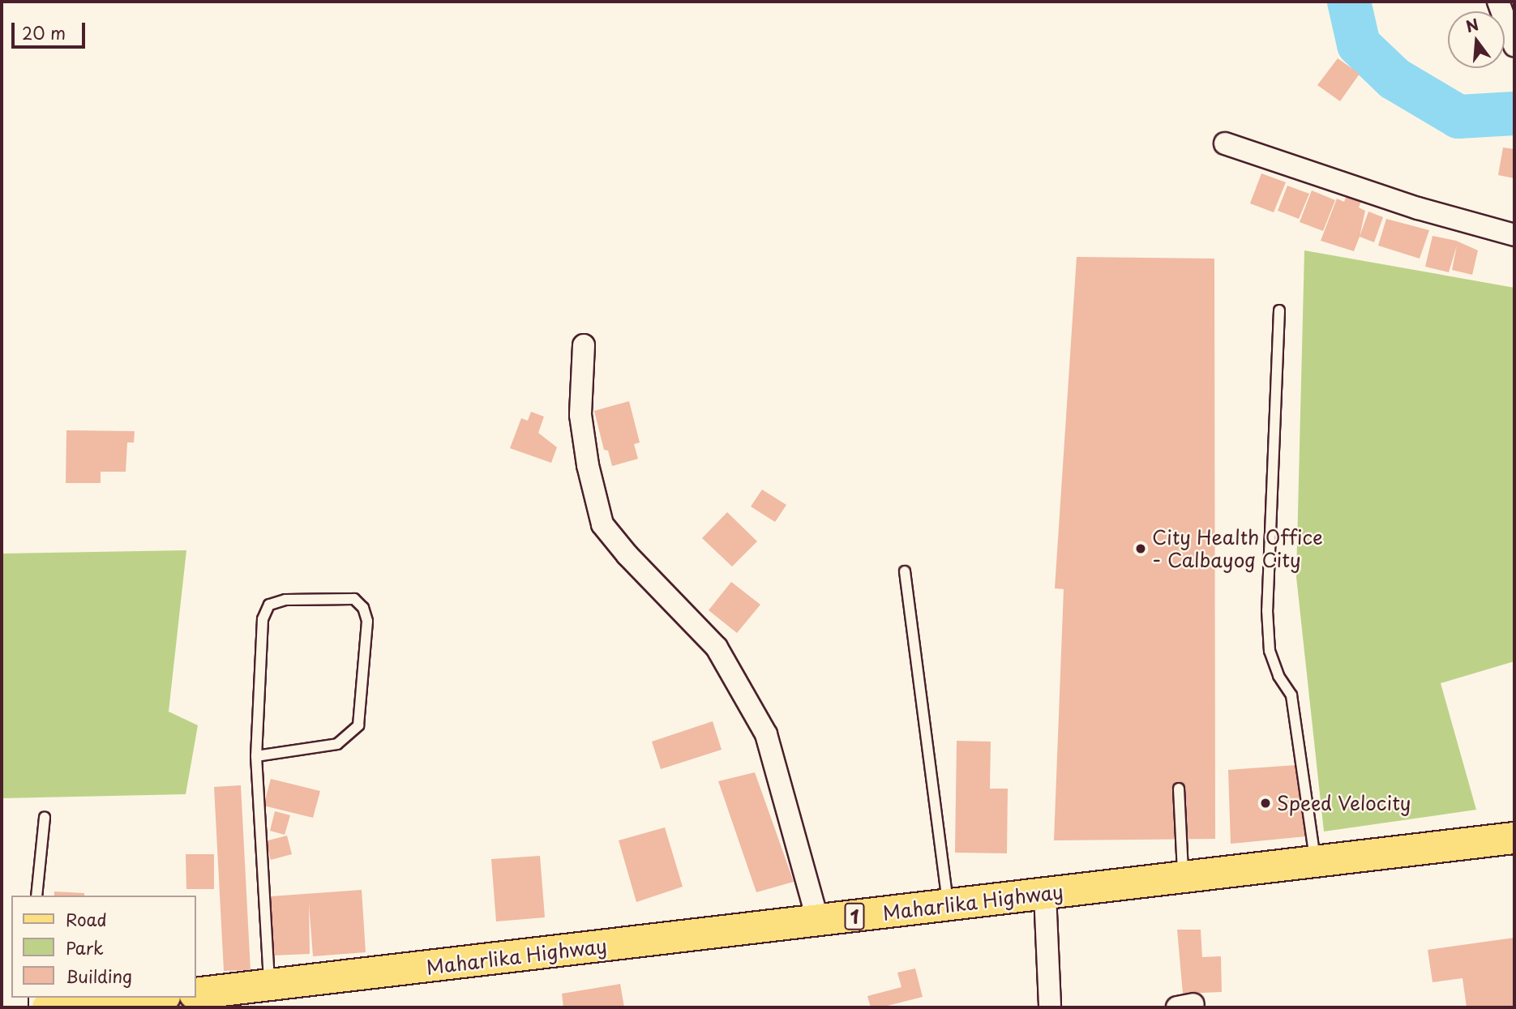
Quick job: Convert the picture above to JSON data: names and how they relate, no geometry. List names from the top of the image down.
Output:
{
  "streets": {
    "main road": ["Maharlika Highway", "1"]
  },
  "places": ["City Health Office - Calbayog City", "Speed Velocity"],
  "legend": ["Road", "Park", "Building"],
  "scale_bar": "20 m",
  "north": "top"
}
